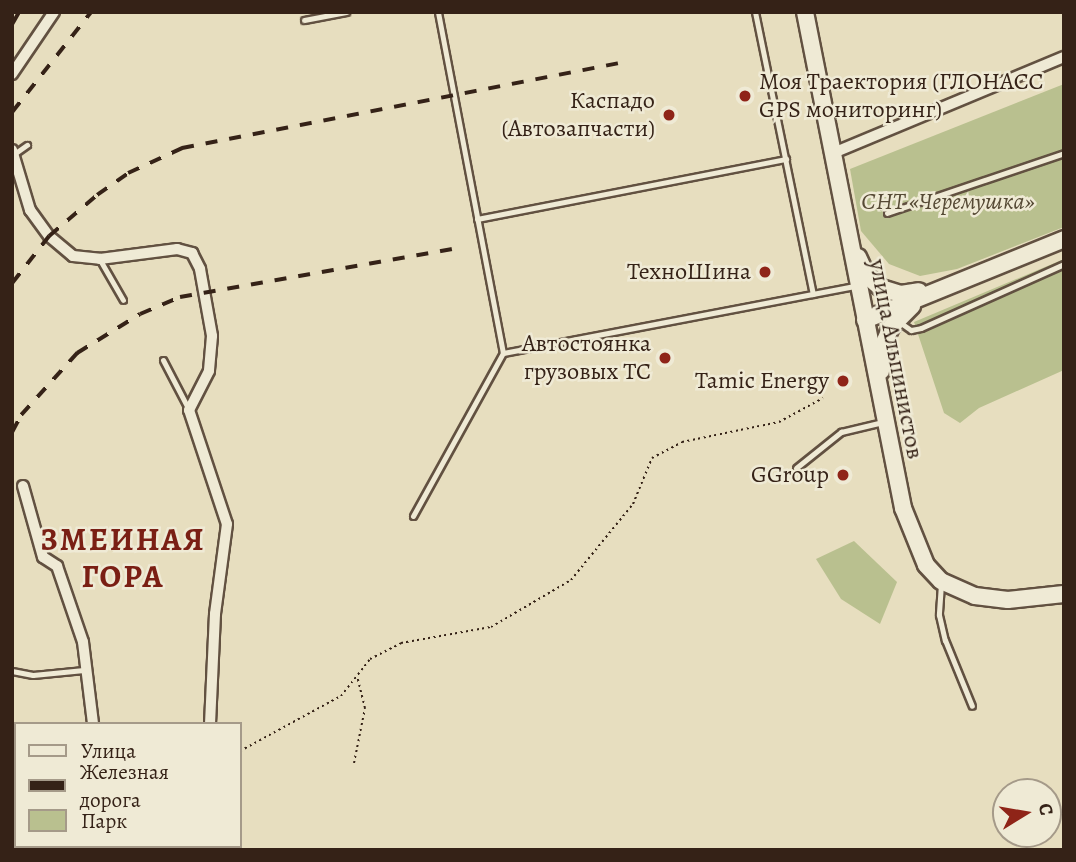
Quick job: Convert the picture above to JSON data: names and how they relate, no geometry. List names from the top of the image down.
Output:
{
  "streets": {
    "main road": ["улица Альпинистов"]
  },
  "districts": ["ЗМЕИНАЯ ГОРА"],
  "parks": ["СНТ «Черемушка»"],
  "places": [
    "Моя Траектория (ГЛОНАСС GPS мониторинг)",
    "Каспадо (Автозапчасти)",
    "ТехноШина",
    "Автостоянка грузовых ТС",
    "Tamic Energy",
    "GGroup"
  ],
  "legend": ["Улица", "Железная дорога", "Парк"],
  "north": "right"
}
